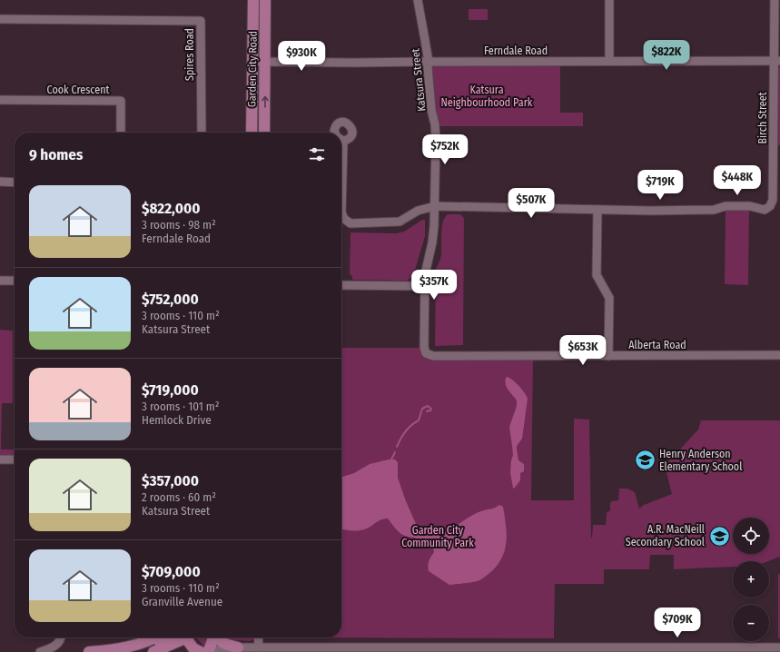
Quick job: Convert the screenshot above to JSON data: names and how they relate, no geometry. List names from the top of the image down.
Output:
{
  "streets": {
    "main road": ["Garden City Road"],
    "street": [
      "Ferndale Road",
      "Spires Road",
      "Katsura Street",
      "Cook Crescent",
      "Birch Street",
      "Alberta Road"
    ]
  },
  "crossings": [
    ["Ferndale Road", "Garden City Road"],
    ["Ferndale Road", "Katsura Street"],
    ["Ferndale Road", "Birch Street"],
    ["Katsura Street", "Alberta Road"]
  ],
  "parks": ["Katsura Neighbourhood Park", "Garden City Community Park"],
  "places": {
    "school or university": ["Henry Anderson Elementary School", "A.R. MacNeill Secondary School"]
  },
  "page": {
    "price": [
      "$822K",
      "$930K",
      "$752K",
      "$448K",
      "$719K",
      "$507K",
      "$357K",
      "$653K",
      "$709K"
    ],
    "heading": "9 homes",
    "list": [
      {
        "name": "$822,000",
        "note": "3 rooms · 98 m² · Ferndale Road"
      },
      {
        "name": "$752,000",
        "note": "3 rooms · 110 m² · Katsura Street"
      },
      {
        "name": "$719,000",
        "note": "3 rooms · 101 m² · Hemlock Drive"
      },
      {
        "name": "$357,000",
        "note": "2 rooms · 60 m² · Katsura Street"
      },
      {
        "name": "$709,000",
        "note": "3 rooms · 110 m² · Granville Avenue"
      }
    ],
    "map_buttons": ["+", "−"]
  }
}
